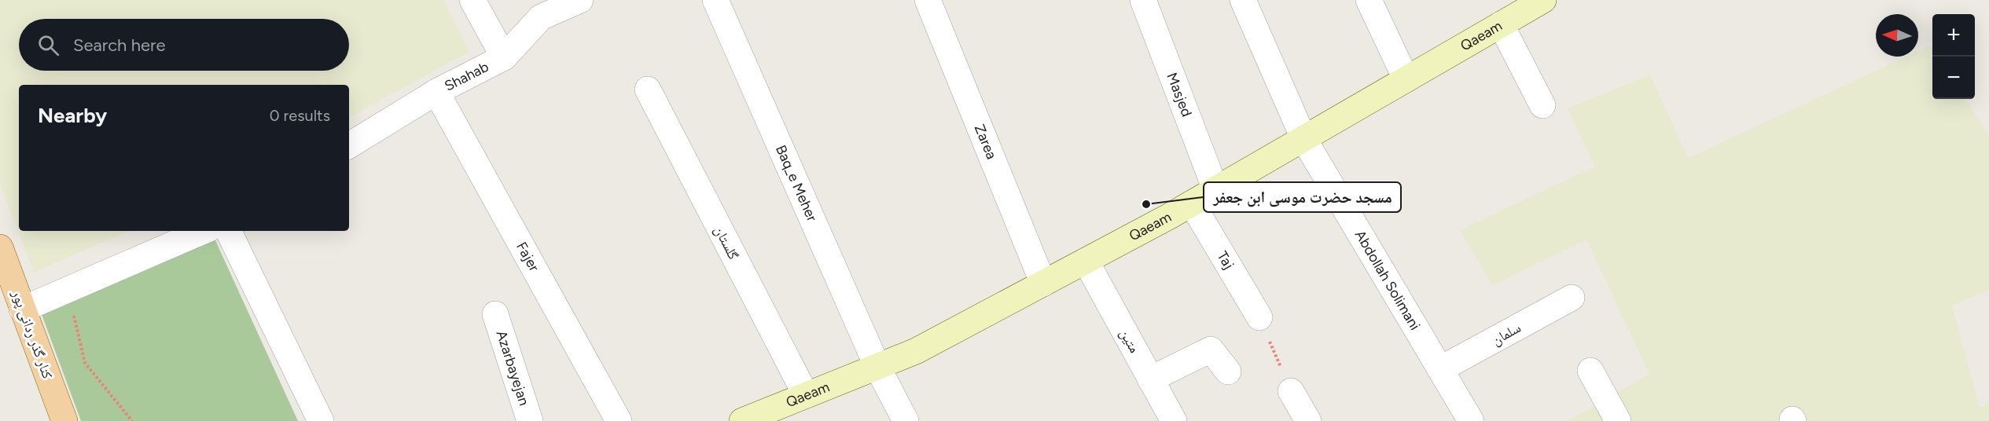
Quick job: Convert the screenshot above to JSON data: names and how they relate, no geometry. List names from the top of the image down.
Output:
{
  "streets": {
    "main road": ["کنار گذر ردانی پور"],
    "street": [
      "Qaeam",
      "Shahab",
      "Masjed",
      "Zarea",
      "Baq_e Meher",
      "گلستان",
      "Fajer",
      "Taj",
      "Abdollah Solimani",
      "سلمان",
      "متین",
      "Azarbayejan"
    ]
  },
  "crossings": [
    ["Qaeam", "Masjed"],
    ["Qaeam", "Zarea"],
    ["Qaeam", "Baq_e Meher"],
    ["Qaeam", "گلستان"],
    ["Qaeam", "Taj"],
    ["Qaeam", "Abdollah Solimani"],
    ["Qaeam", "متین"],
    ["Shahab", "Fajer"],
    ["Abdollah Solimani", "سلمان"]
  ],
  "places": ["مسجد حضرت موسی ابن جعفر"],
  "north": "left",
  "page": {
    "map_buttons": ["+", "−"],
    "search": "Search here",
    "heading": ["Nearby", "0 results"]
  }
}
